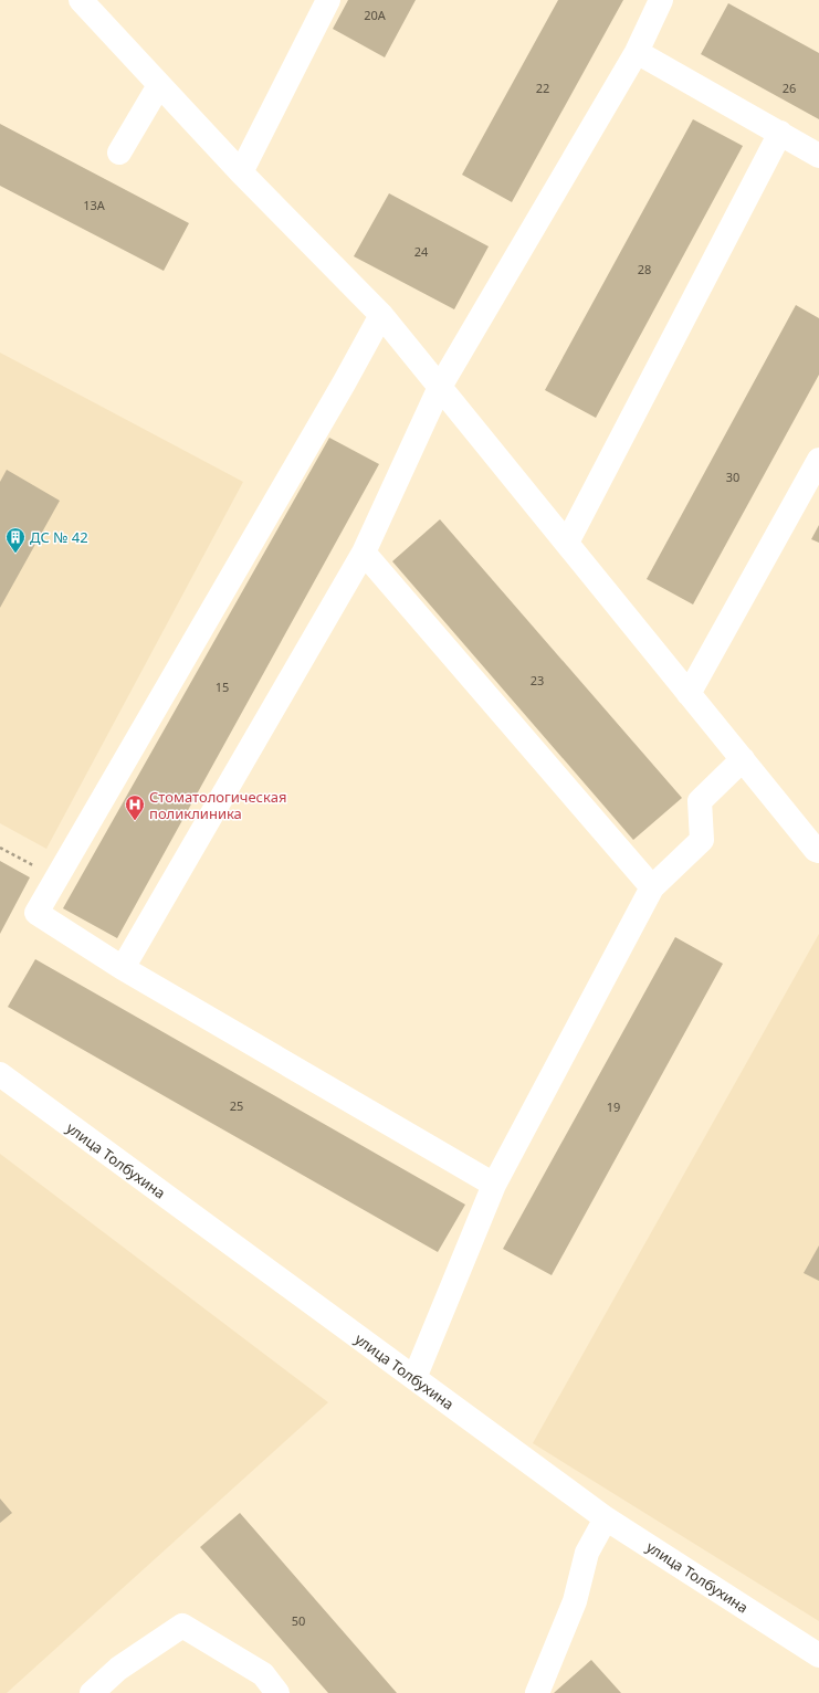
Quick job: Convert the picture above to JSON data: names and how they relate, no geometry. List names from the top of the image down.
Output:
{
  "streets": {
    "street": ["улица Толбухина"]
  },
  "places": {
    "building": ["ДС № 42"],
    "hospital": ["Стоматологическая поликлиника"]
  },
  "house_numbers": [
    "20А",
    "22",
    "26",
    "13А",
    "24",
    "28",
    "30",
    "23",
    "15",
    "25",
    "19",
    "50"
  ]
}
